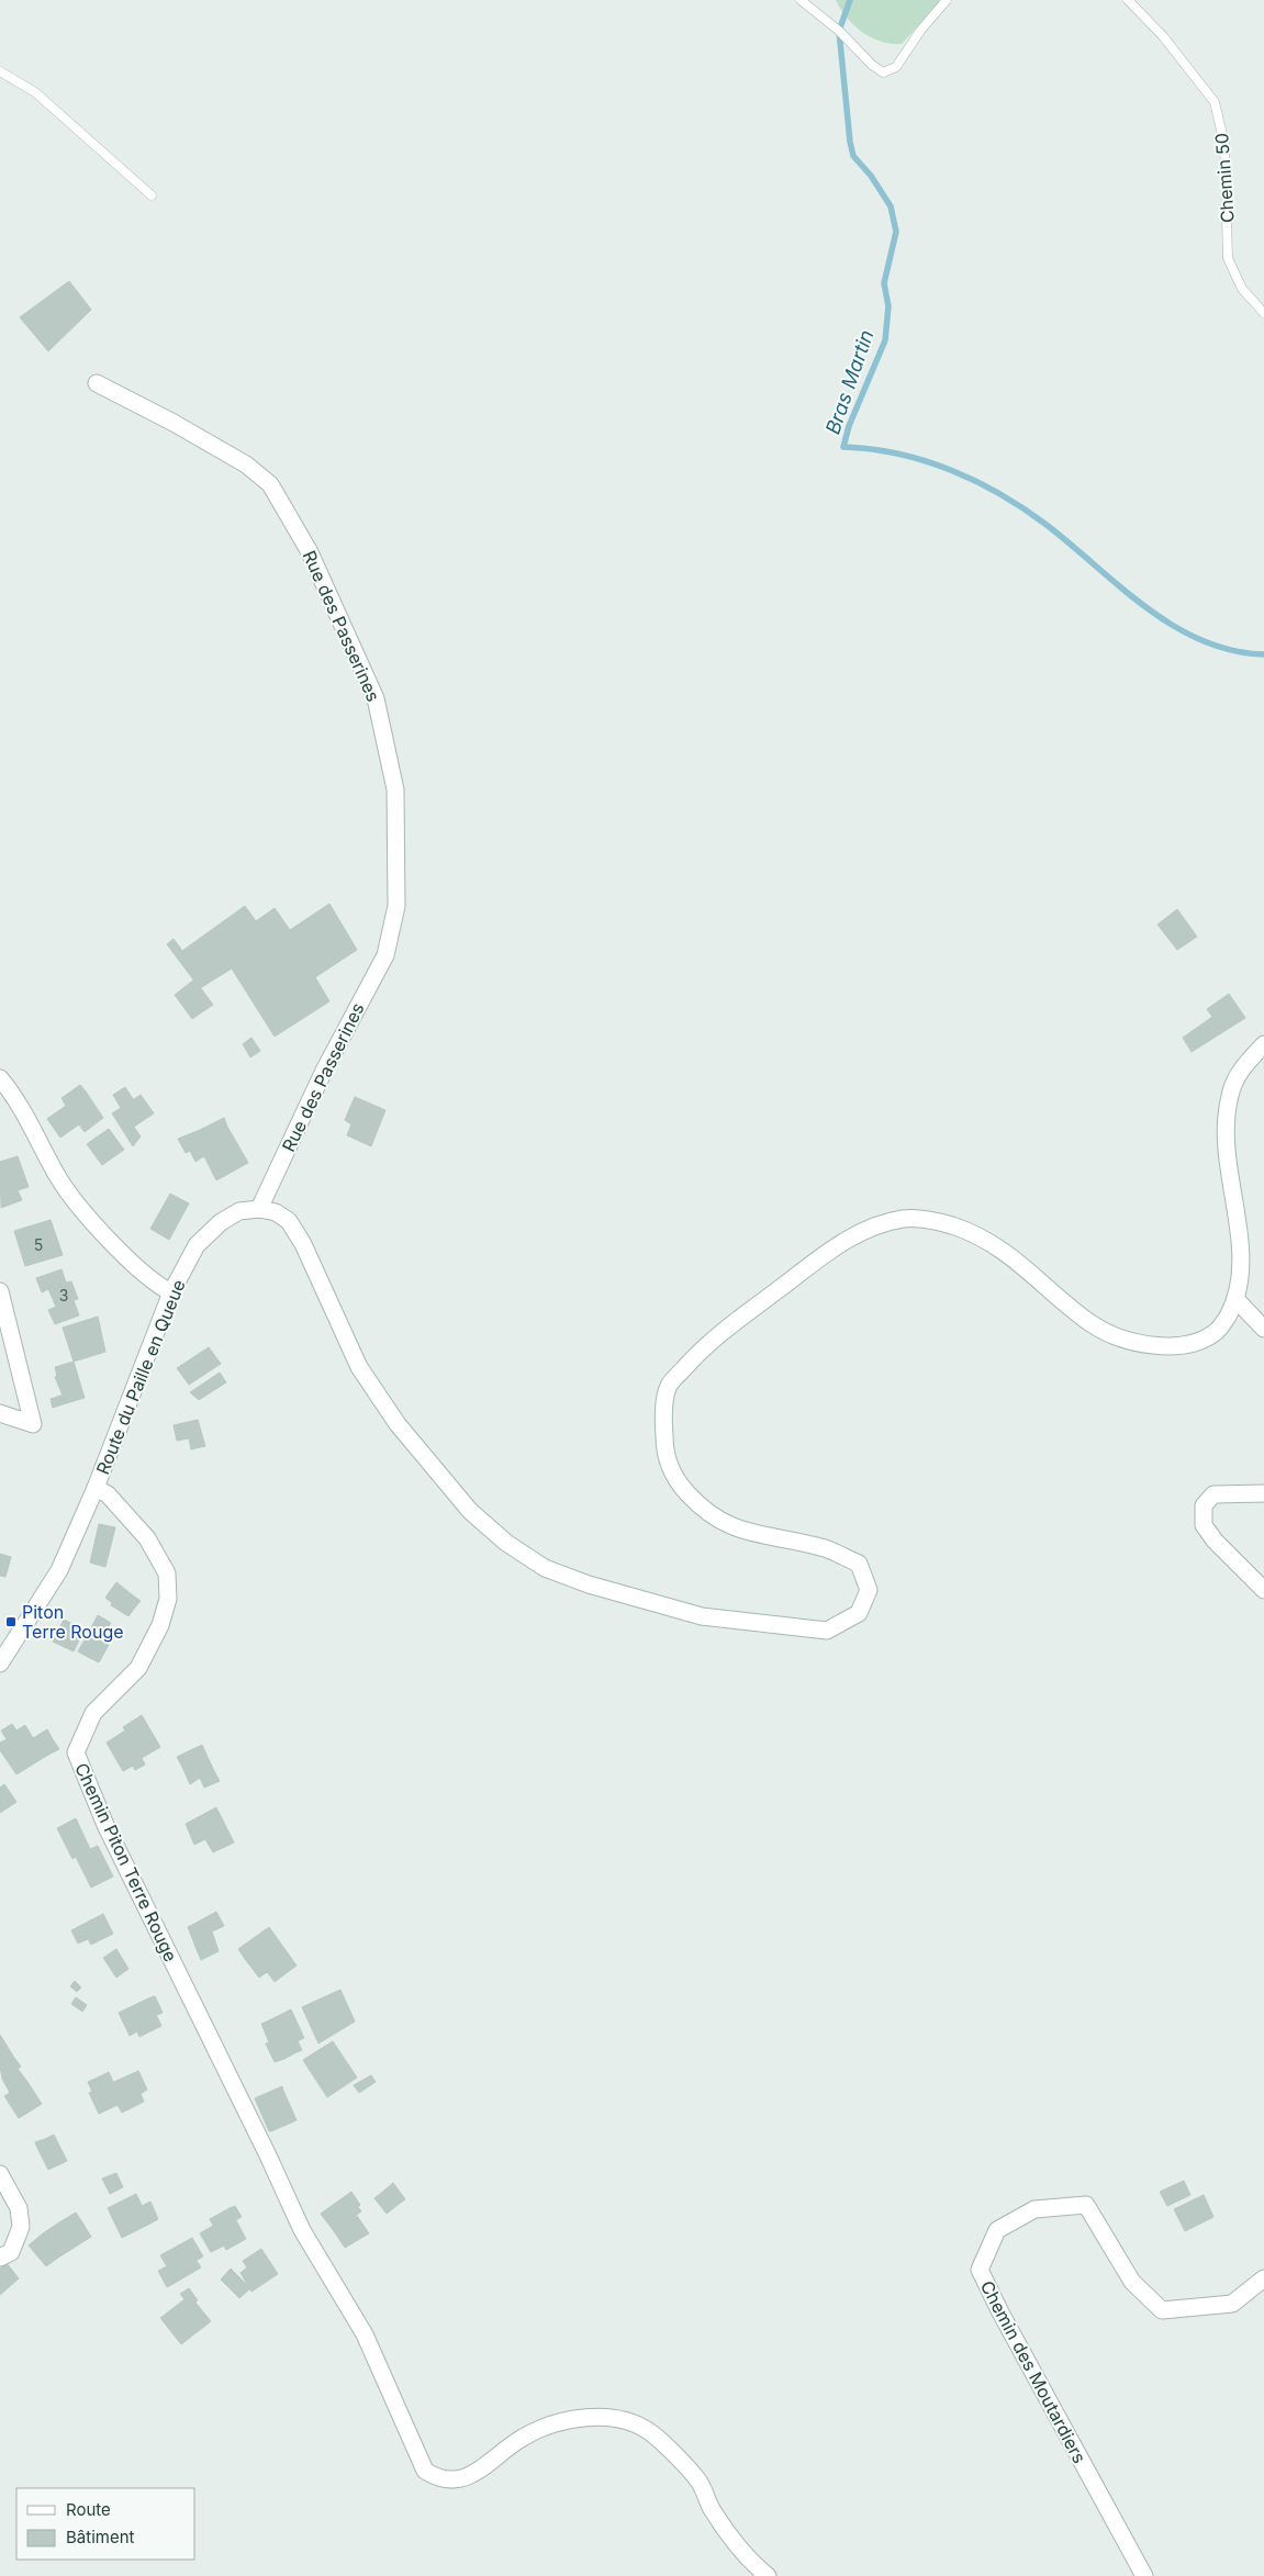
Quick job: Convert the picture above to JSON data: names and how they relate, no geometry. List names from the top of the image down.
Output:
{
  "streets": {
    "street": [
      "Rue des Passerines",
      "Route du Paille en Queue",
      "Chemin Piton Terre Rouge",
      "Chemin des Moutardiers"
    ],
    "lane": ["Chemin 50"]
  },
  "crossings": [
    ["Rue des Passerines", "Route du Paille en Queue"],
    ["Route du Paille en Queue", "Chemin Piton Terre Rouge"]
  ],
  "water": ["Bras Martin"],
  "places": {
    "transit": ["Piton Terre Rouge"]
  },
  "house_numbers": ["5", "3"],
  "legend": ["Route", "Bâtiment"]
}
